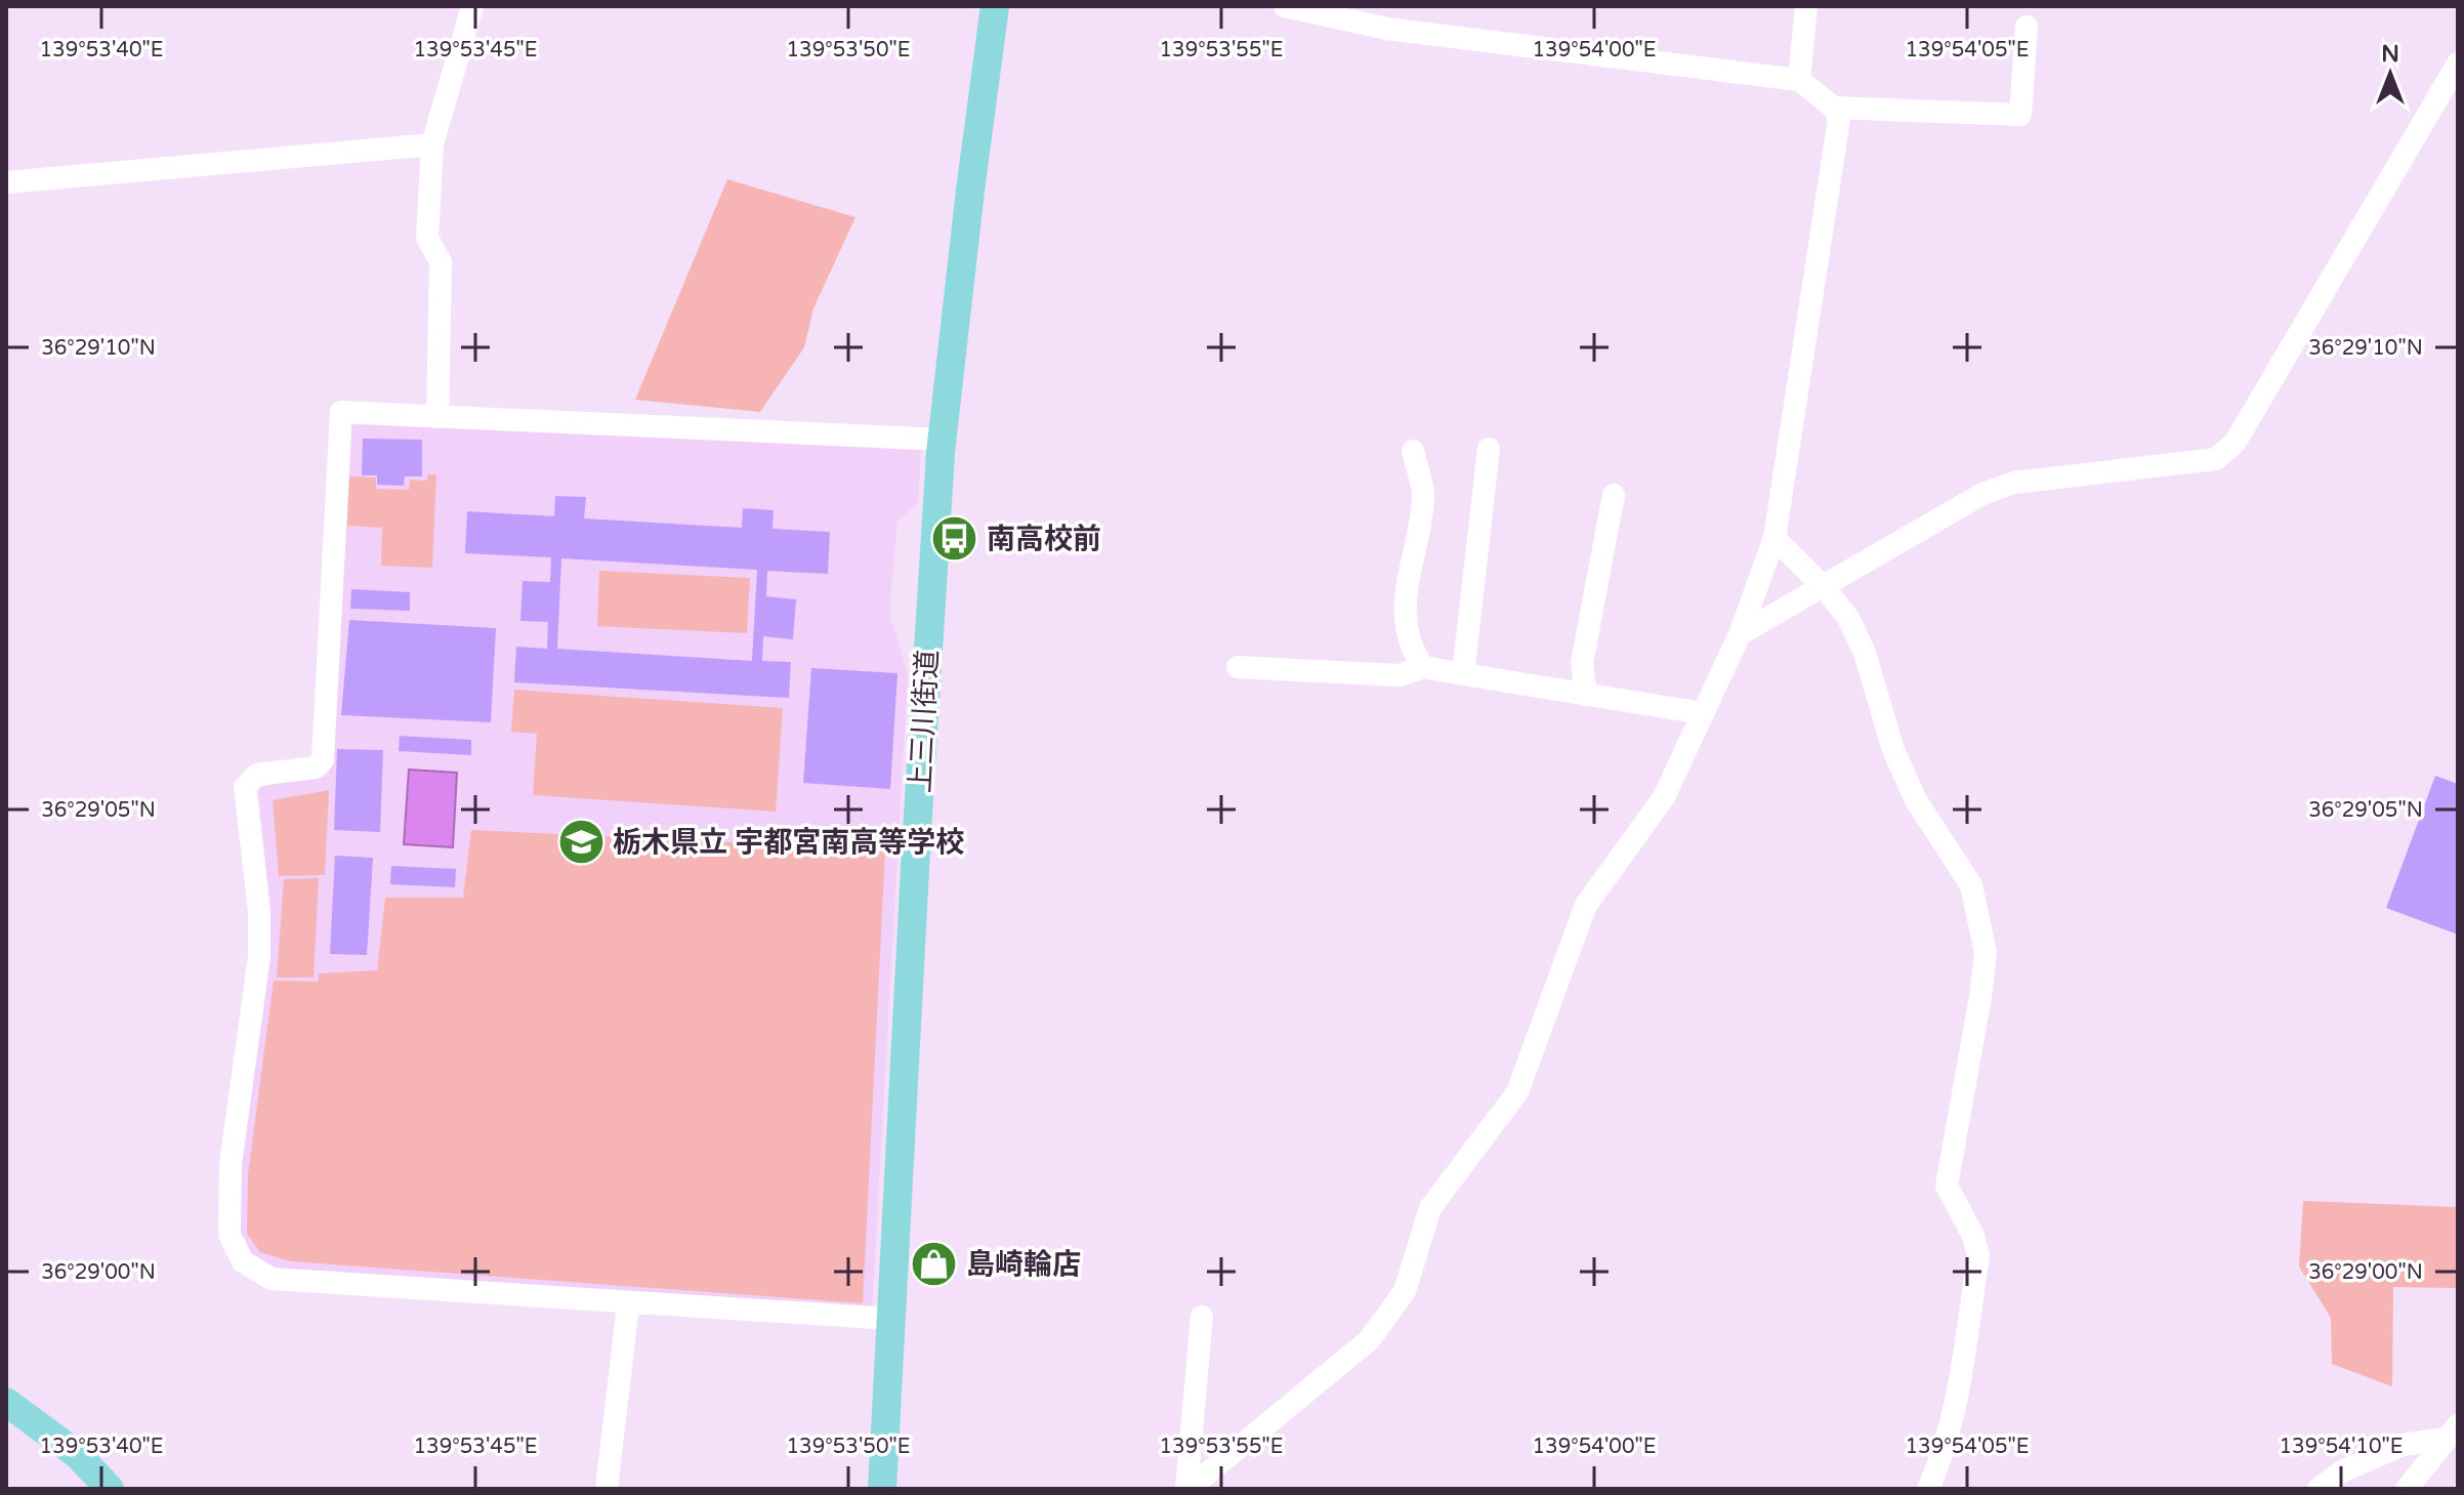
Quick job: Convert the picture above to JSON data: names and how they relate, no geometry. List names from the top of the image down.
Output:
{
  "streets": {
    "main road": ["上三川街道"]
  },
  "places": {
    "bus stop": ["南高校前"],
    "school or university": ["栃木県立 宇都宮南高等学校"],
    "shop": ["島崎輪店"]
  },
  "north": "top",
  "coordinates": [
    "139°53'40\"E",
    "139°53'45\"E",
    "139°53'50\"E",
    "139°53'55\"E",
    "139°54'00\"E",
    "139°54'05\"E",
    "36°29'10\"N",
    "36°29'05\"N",
    "36°29'00\"N",
    "139°54'10\"E"
  ]
}
